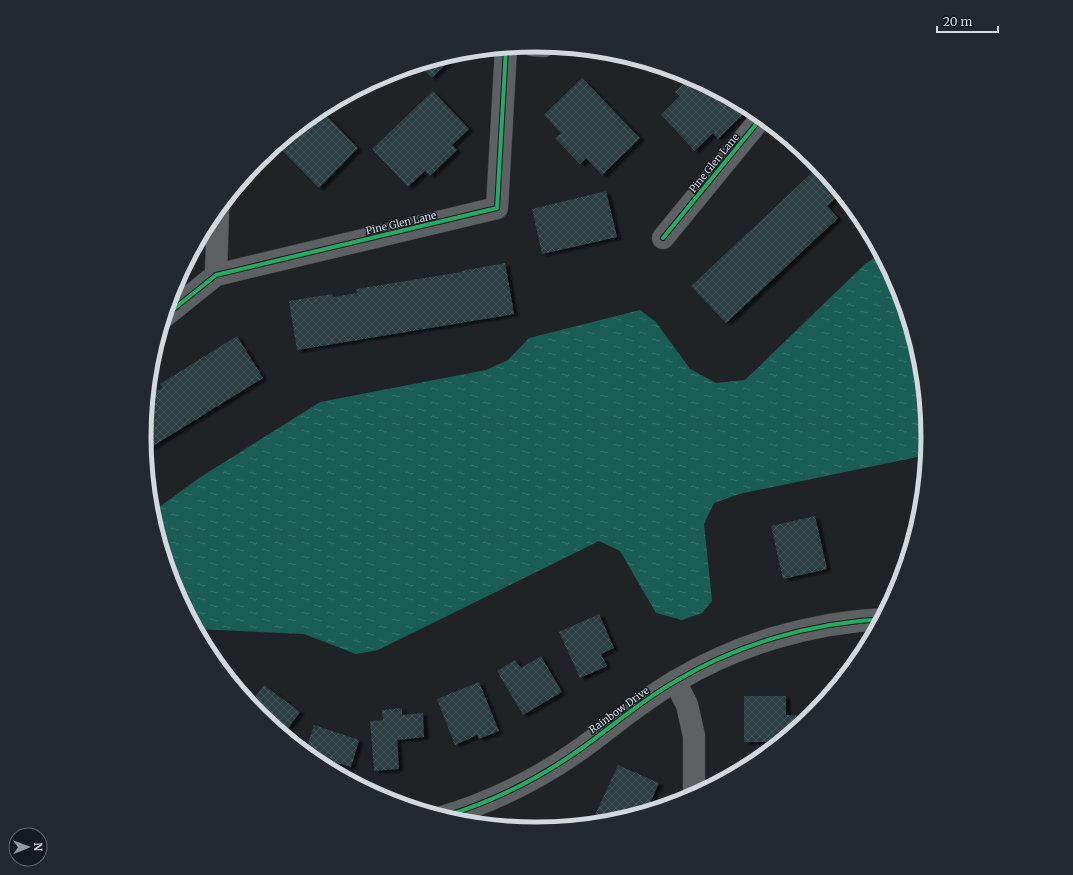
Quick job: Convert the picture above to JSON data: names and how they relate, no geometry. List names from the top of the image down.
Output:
{
  "streets": {
    "street": ["Pine Glen Lane", "Rainbow Drive"]
  },
  "scale_bar": "20 m",
  "north": "right"
}
